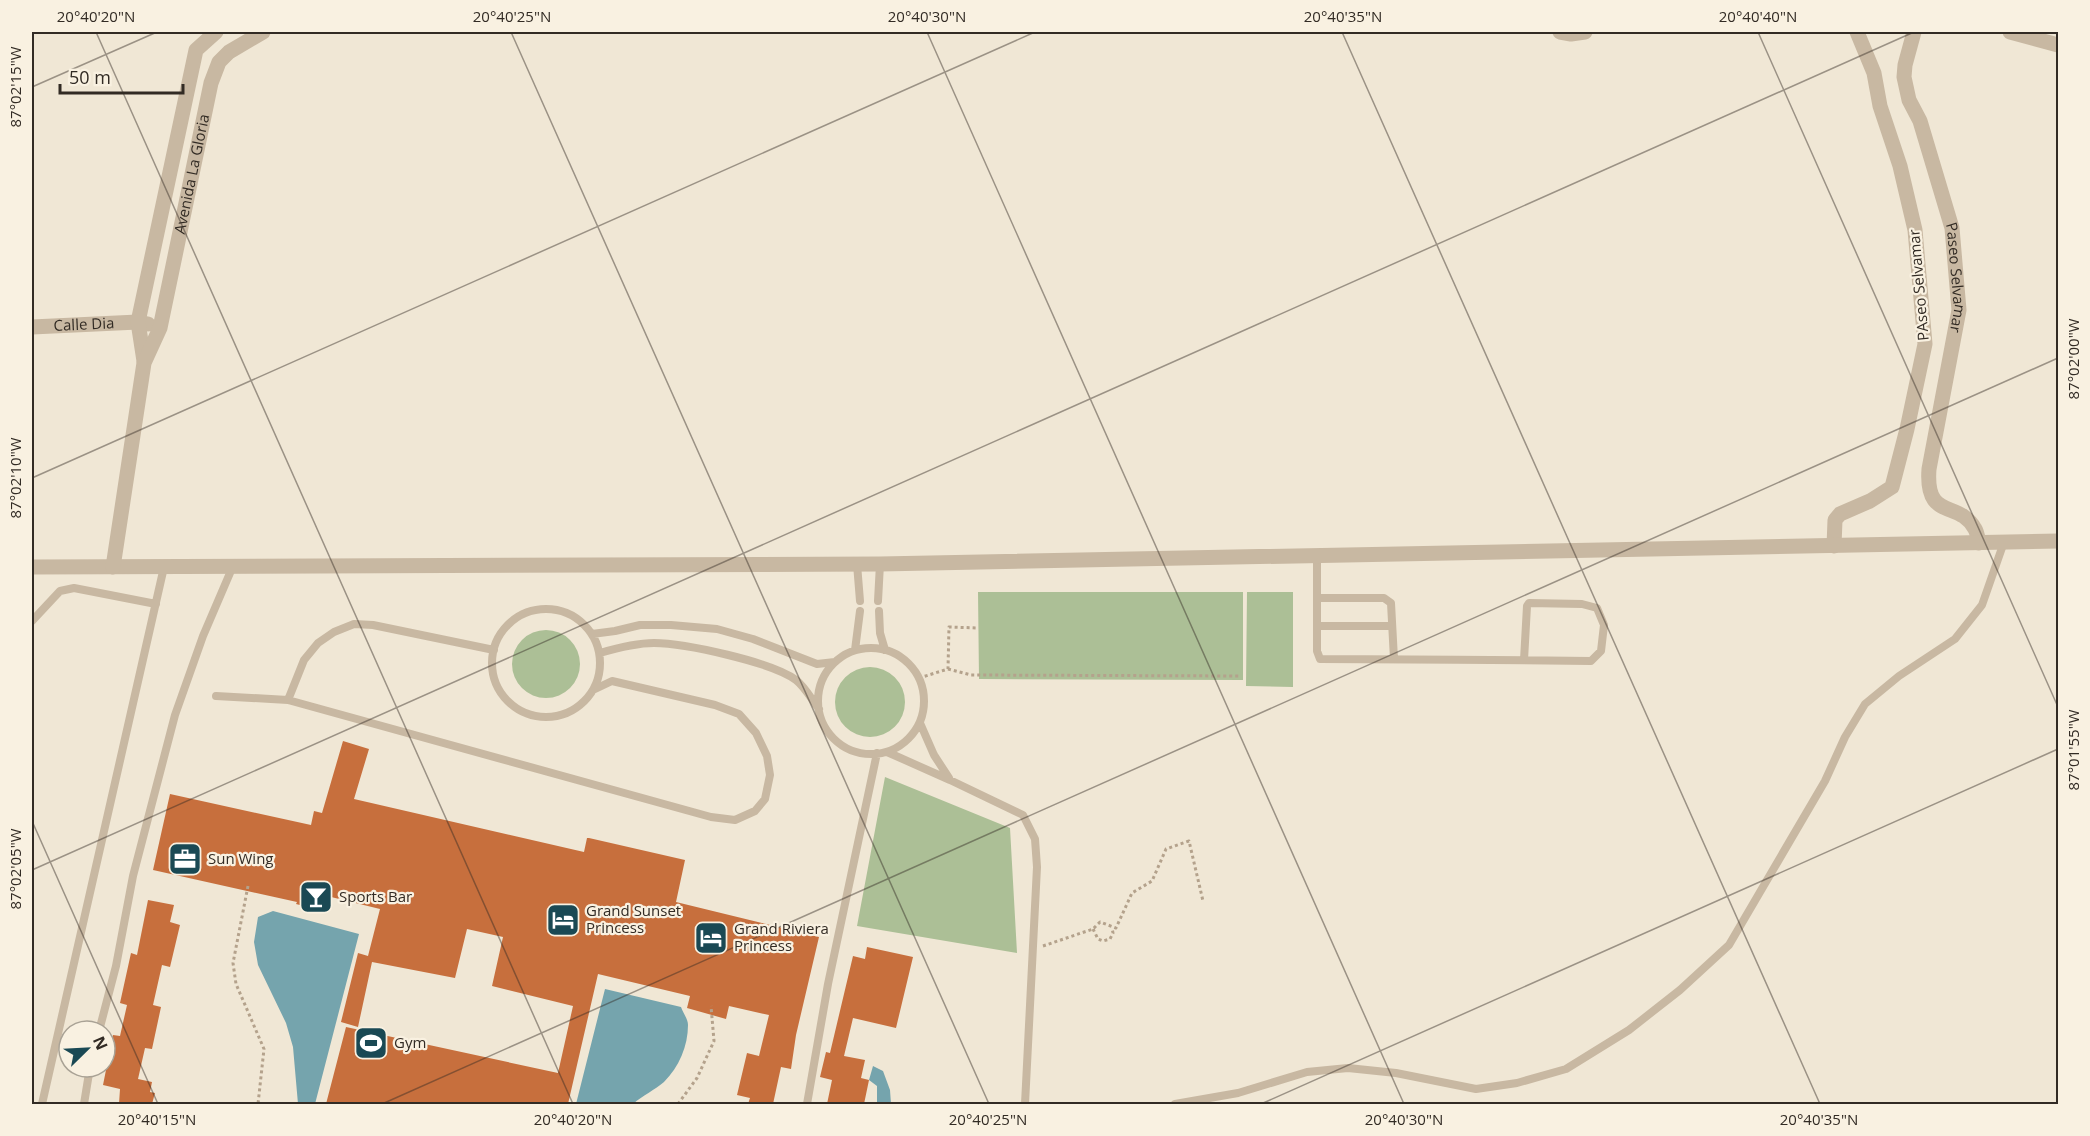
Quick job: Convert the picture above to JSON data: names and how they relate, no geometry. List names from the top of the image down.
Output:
{
  "streets": {
    "street": [
      "Avenida La Gloria",
      "Paseo Selvamar",
      "PAseo Selvamar",
      "Calle Dia"
    ]
  },
  "crossings": [
    ["Avenida La Gloria", "Calle Dia"]
  ],
  "places": {
    "office": ["Sun Wing"],
    "bar": ["Sports Bar"],
    "hotel": ["Grand Sunset Princess", "Grand Riviera Princess"],
    "sports": ["Gym"]
  },
  "scale_bar": "50 m",
  "north": "top right",
  "coordinates": [
    "20°40'20\"N",
    "20°40'25\"N",
    "20°40'30\"N",
    "20°40'35\"N",
    "20°40'40\"N",
    "87°02'15\"W",
    "87°02'00\"W",
    "87°02'10\"W",
    "87°01'55\"W",
    "87°02'05\"W",
    "20°40'15\"N"
  ]
}
